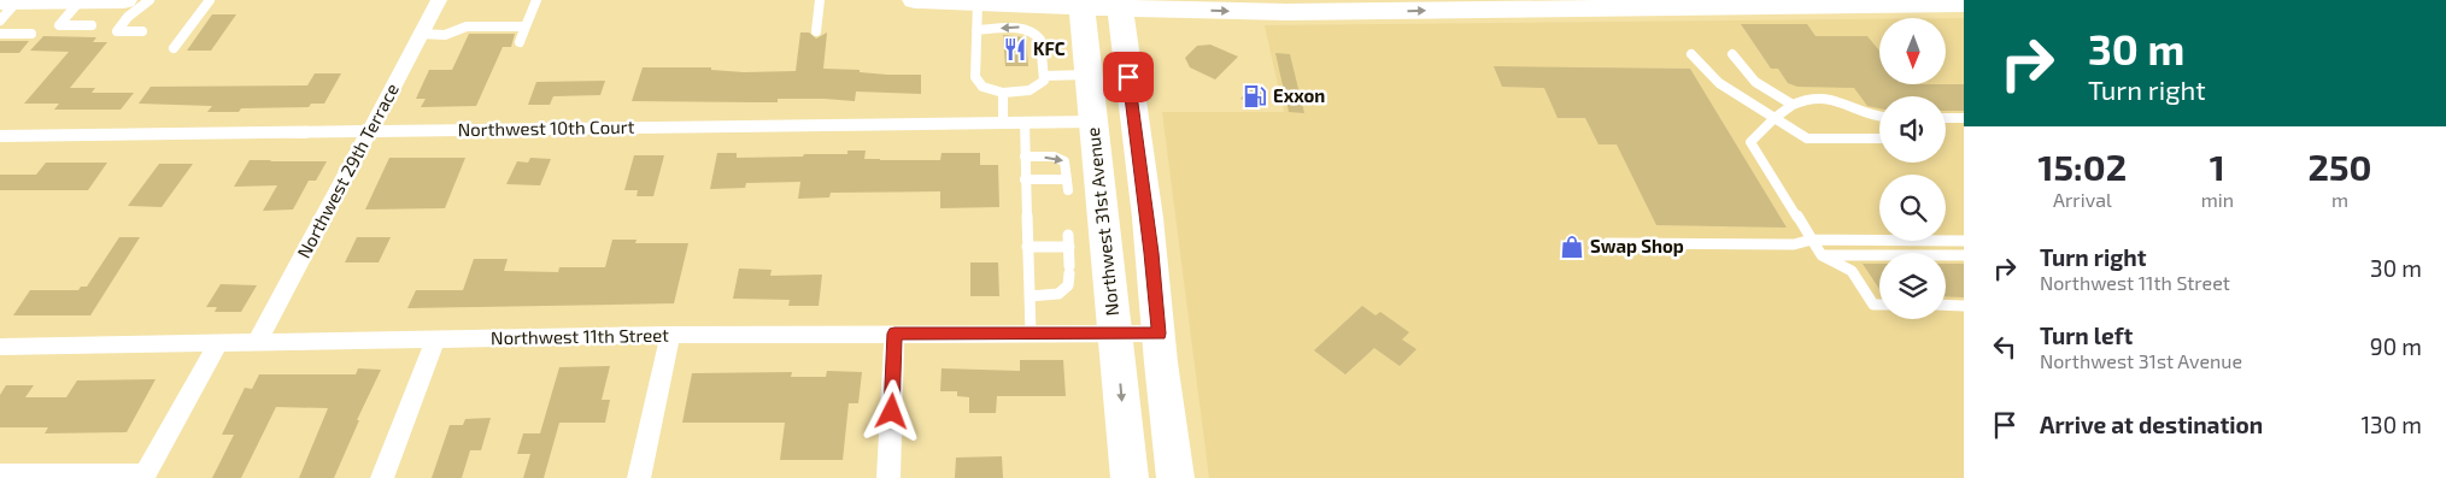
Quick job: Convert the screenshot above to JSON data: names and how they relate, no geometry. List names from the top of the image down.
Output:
{
  "streets": {
    "main road": ["Northwest 31st Avenue"],
    "street": ["Northwest 10th Court", "Northwest 29th Terrace", "Northwest 11th Street"]
  },
  "crossings": [
    ["Northwest 10th Court", "Northwest 29th Terrace"],
    ["Northwest 10th Court", "Northwest 31st Avenue"],
    ["Northwest 29th Terrace", "Northwest 11th Street"],
    ["Northwest 31st Avenue", "Northwest 11th Street"]
  ],
  "places": {
    "restaurant": ["KFC"],
    "fuel station": ["Exxon"],
    "shop": ["Swap Shop"]
  },
  "north": "bottom",
  "page": {
    "turn": ["30 m", "Turn right"],
    "eta": [
      "15:02",
      "Arrival",
      "1",
      "min",
      "250",
      "m"
    ],
    "list": [
      {
        "name": "Turn right",
        "note": "Northwest 11th Street",
        "value": "30 m"
      },
      {
        "name": "Turn left",
        "note": "Northwest 31st Avenue",
        "value": "90 m"
      },
      {
        "name": "Arrive at destination",
        "value": "130 m"
      }
    ]
  }
}
